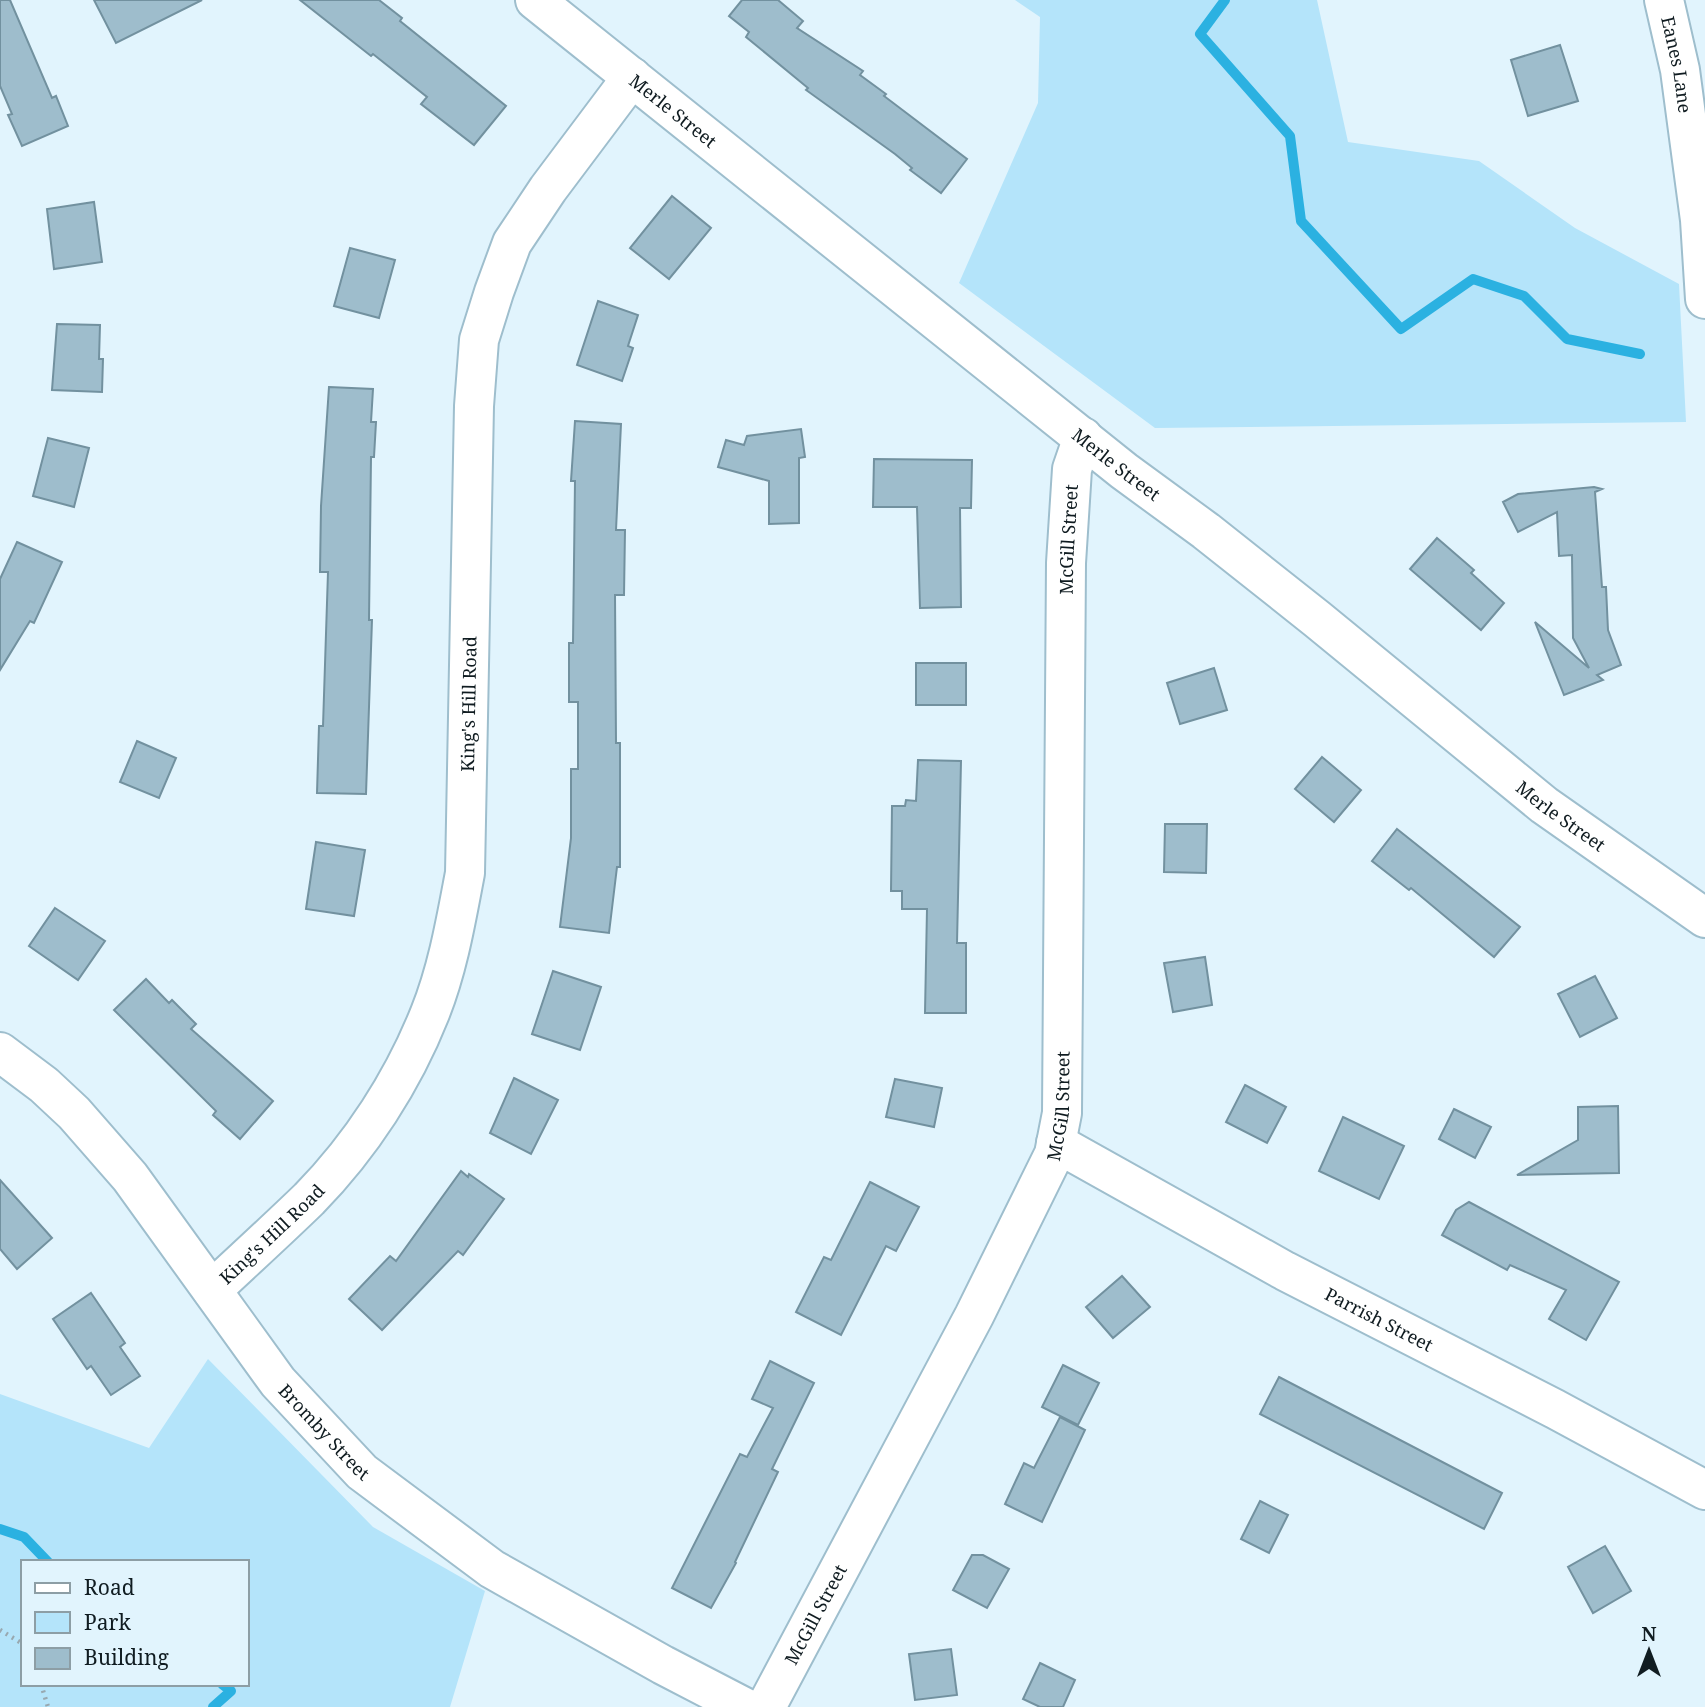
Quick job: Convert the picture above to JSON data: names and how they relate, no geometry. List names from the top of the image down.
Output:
{
  "streets": {
    "street": [
      "Eanes Lane",
      "Merle Street",
      "McGill Street",
      "King's Hill Road",
      "Parrish Street",
      "Bromby Street"
    ]
  },
  "crossings": [
    ["Merle Street", "McGill Street"],
    ["Merle Street", "King's Hill Road"],
    ["McGill Street", "Parrish Street"],
    ["King's Hill Road", "Bromby Street"]
  ],
  "legend": ["Road", "Park", "Building"],
  "north": "top"
}
